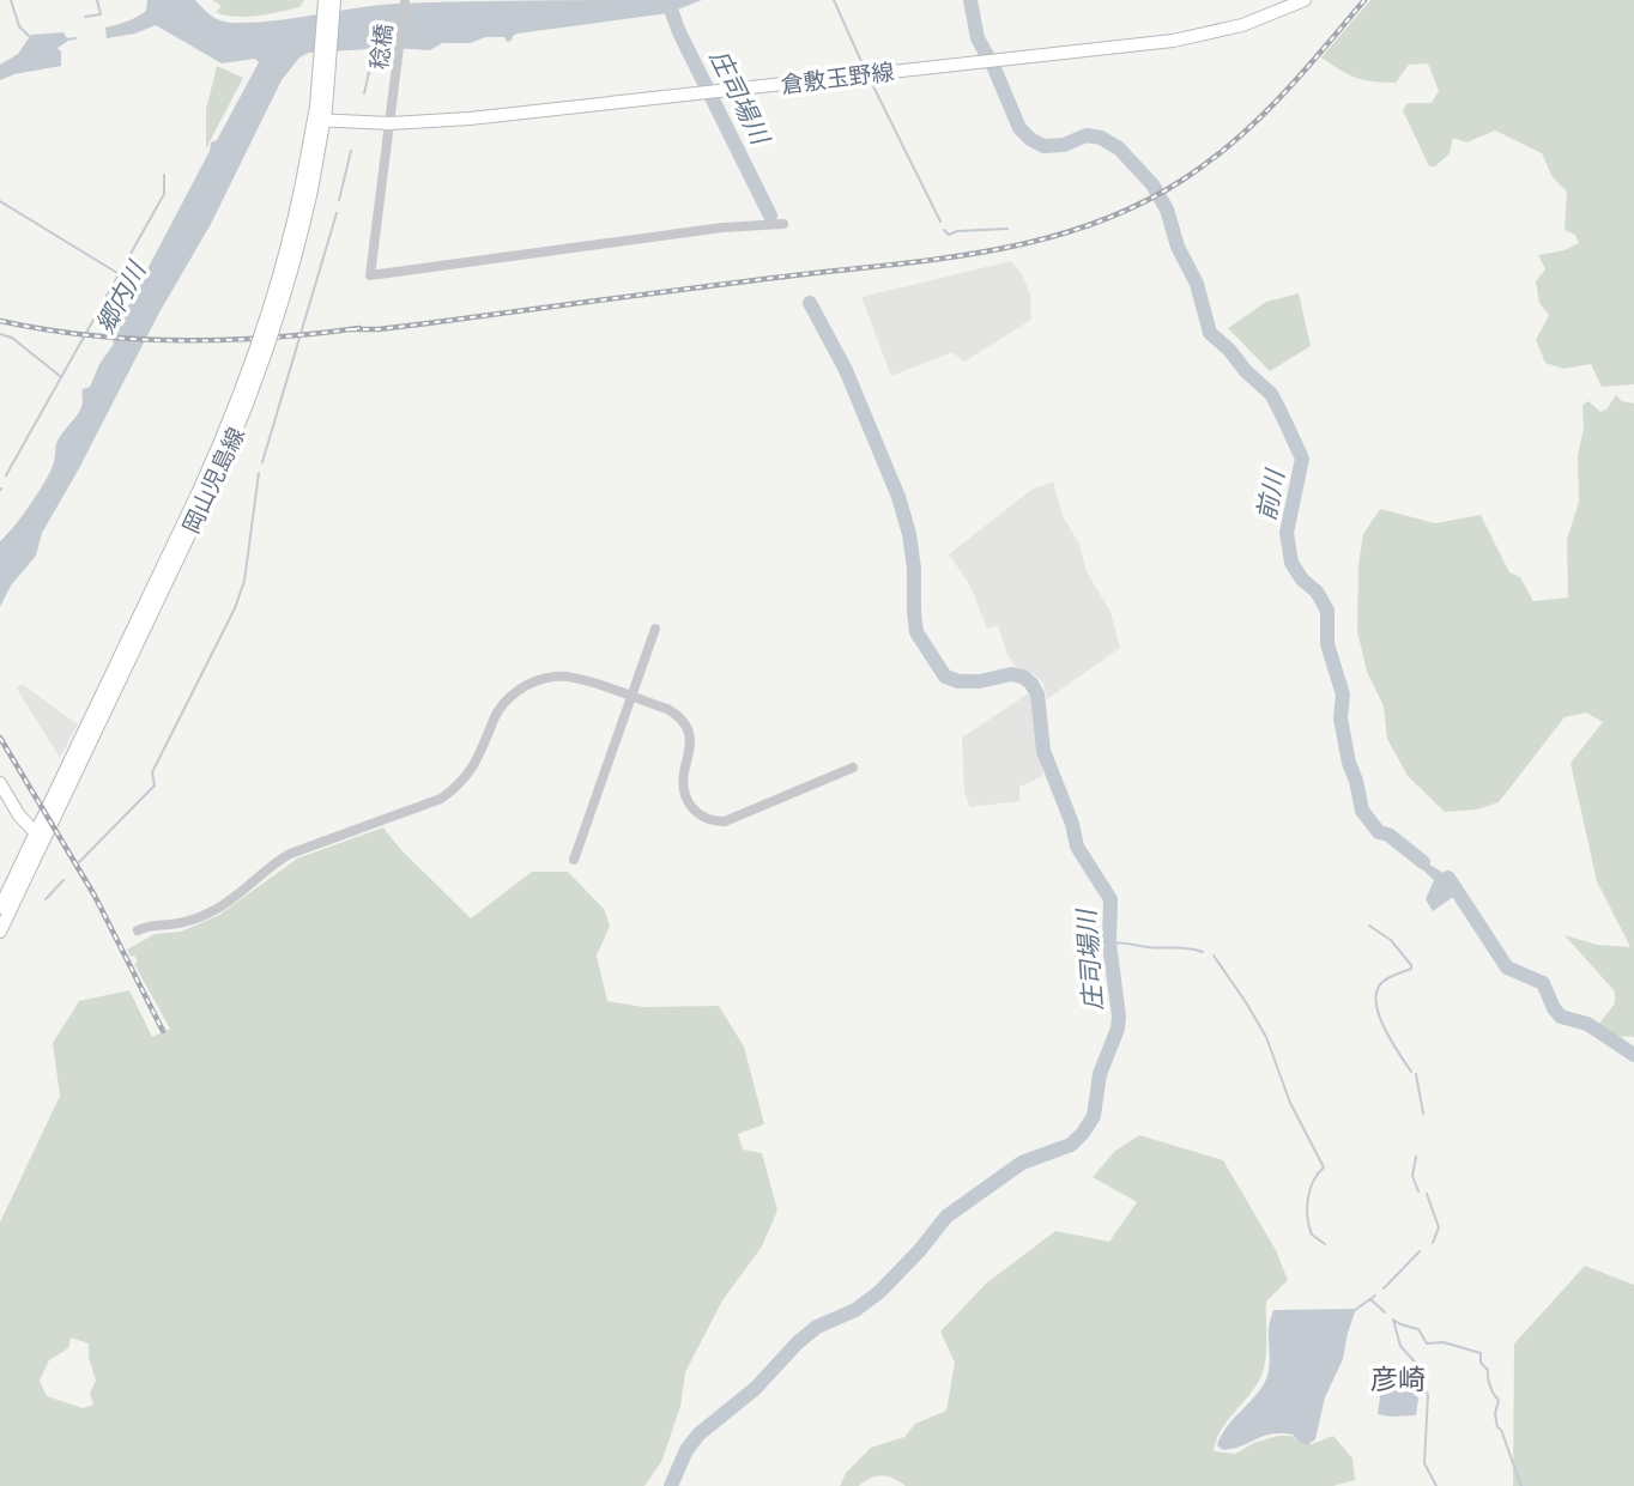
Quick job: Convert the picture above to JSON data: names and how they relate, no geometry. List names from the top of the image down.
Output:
{
  "streets": {
    "main road": ["倉敷玉野線", "岡山児島線"],
    "street": ["稔橋"]
  },
  "crossings": [
    ["稔橋", "倉敷玉野線"],
    ["倉敷玉野線", "岡山児島線"]
  ],
  "districts": ["彦崎"],
  "water": ["庄司場川", "郷内川", "前川"]
}
